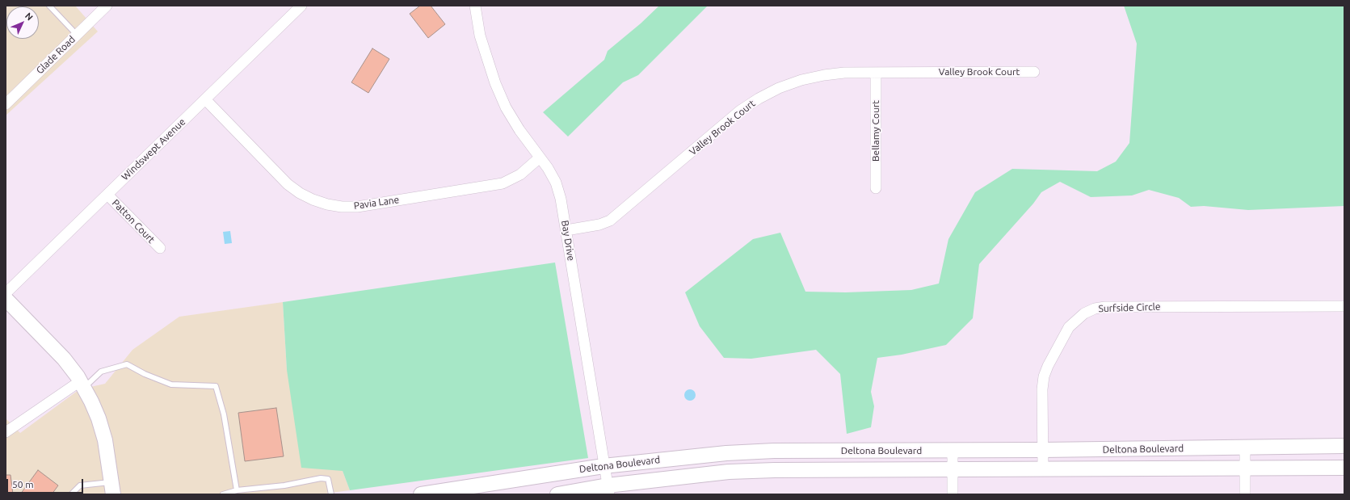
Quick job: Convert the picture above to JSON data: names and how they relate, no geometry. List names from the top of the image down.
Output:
{
  "streets": {
    "main road": ["Deltona Boulevard"],
    "street": [
      "Glade Road",
      "Valley Brook Court",
      "Bellamy Court",
      "Windswept Avenue",
      "Pavia Lane",
      "Patton Court",
      "Bay Drive",
      "Surfside Circle"
    ]
  },
  "crossings": [
    ["Valley Brook Court", "Bellamy Court"],
    ["Valley Brook Court", "Bay Drive"],
    ["Windswept Avenue", "Pavia Lane"],
    ["Windswept Avenue", "Patton Court"],
    ["Pavia Lane", "Bay Drive"],
    ["Bay Drive", "Deltona Boulevard"],
    ["Surfside Circle", "Deltona Boulevard"]
  ],
  "scale_bar": "50 m",
  "north": "top right"
}
